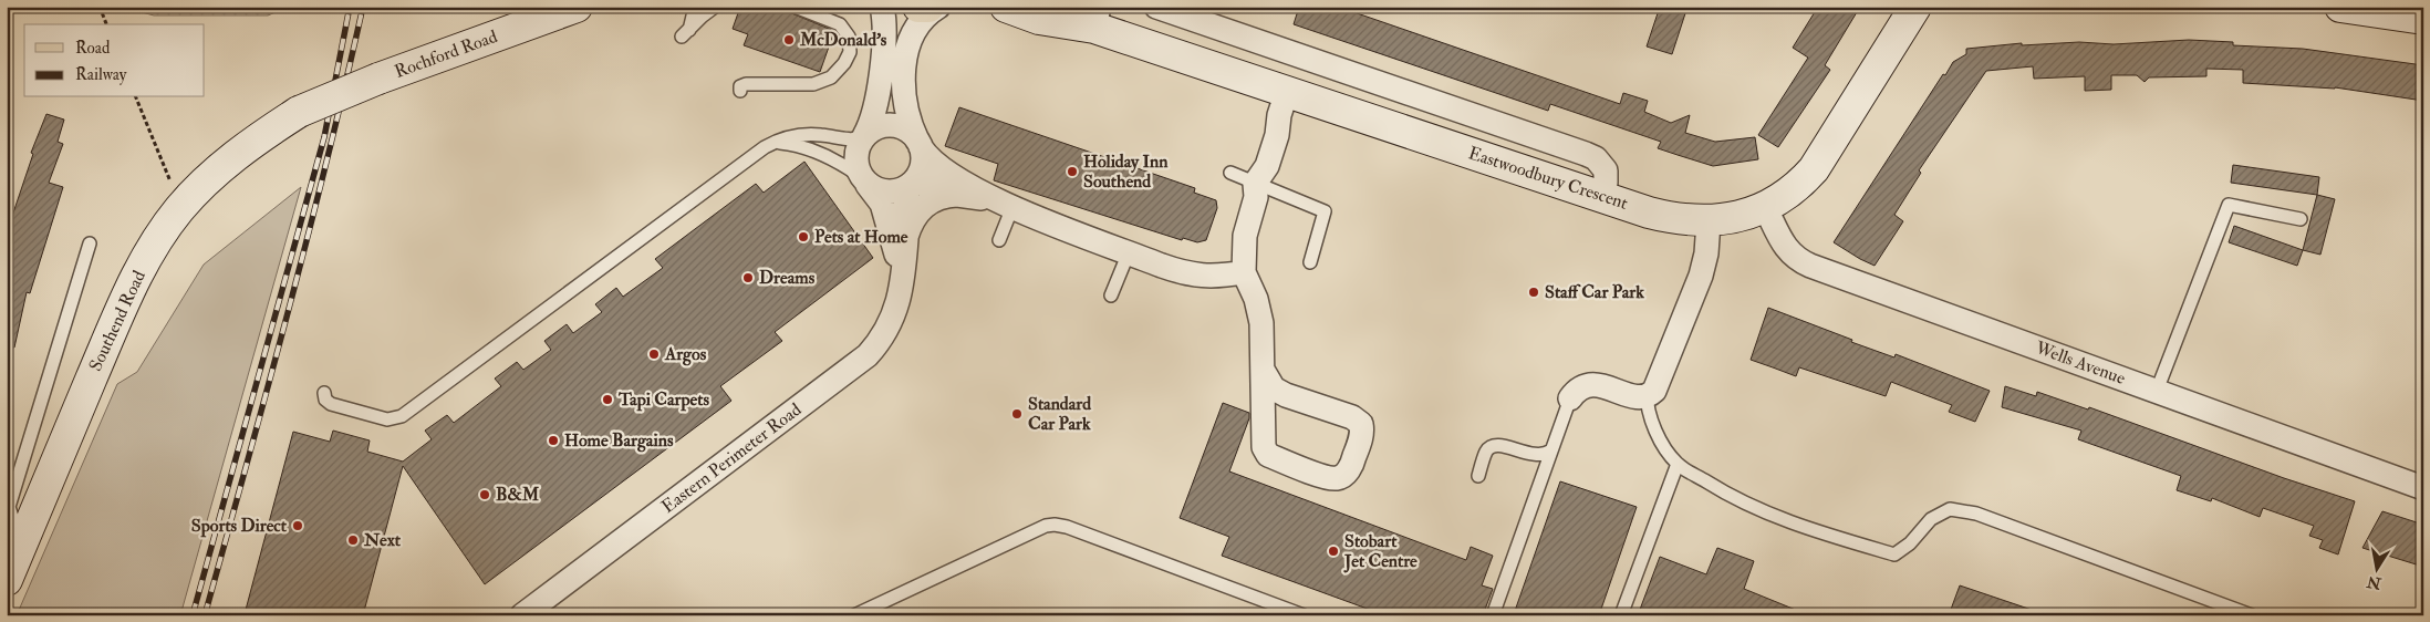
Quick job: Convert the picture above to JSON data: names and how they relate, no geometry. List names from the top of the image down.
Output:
{
  "streets": {
    "street": [
      "Rochford Road",
      "Eastwoodbury Crescent",
      "Southend Road",
      "Wells Avenue",
      "Eastern Perimeter Road"
    ]
  },
  "crossings": [
    ["Rochford Road", "Southend Road"],
    ["Eastwoodbury Crescent", "Wells Avenue"]
  ],
  "places": [
    "McDonald's",
    "Holiday Inn Southend",
    "Pets at Home",
    "Dreams",
    "Staff Car Park",
    "Argos",
    "Tapi Carpets",
    "Standard Car Park",
    "Home Bargains",
    "B&M",
    "Sports Direct",
    "Next",
    "Stobart Jet Centre"
  ],
  "legend": ["Road", "Railway"],
  "north": "bottom"
}
